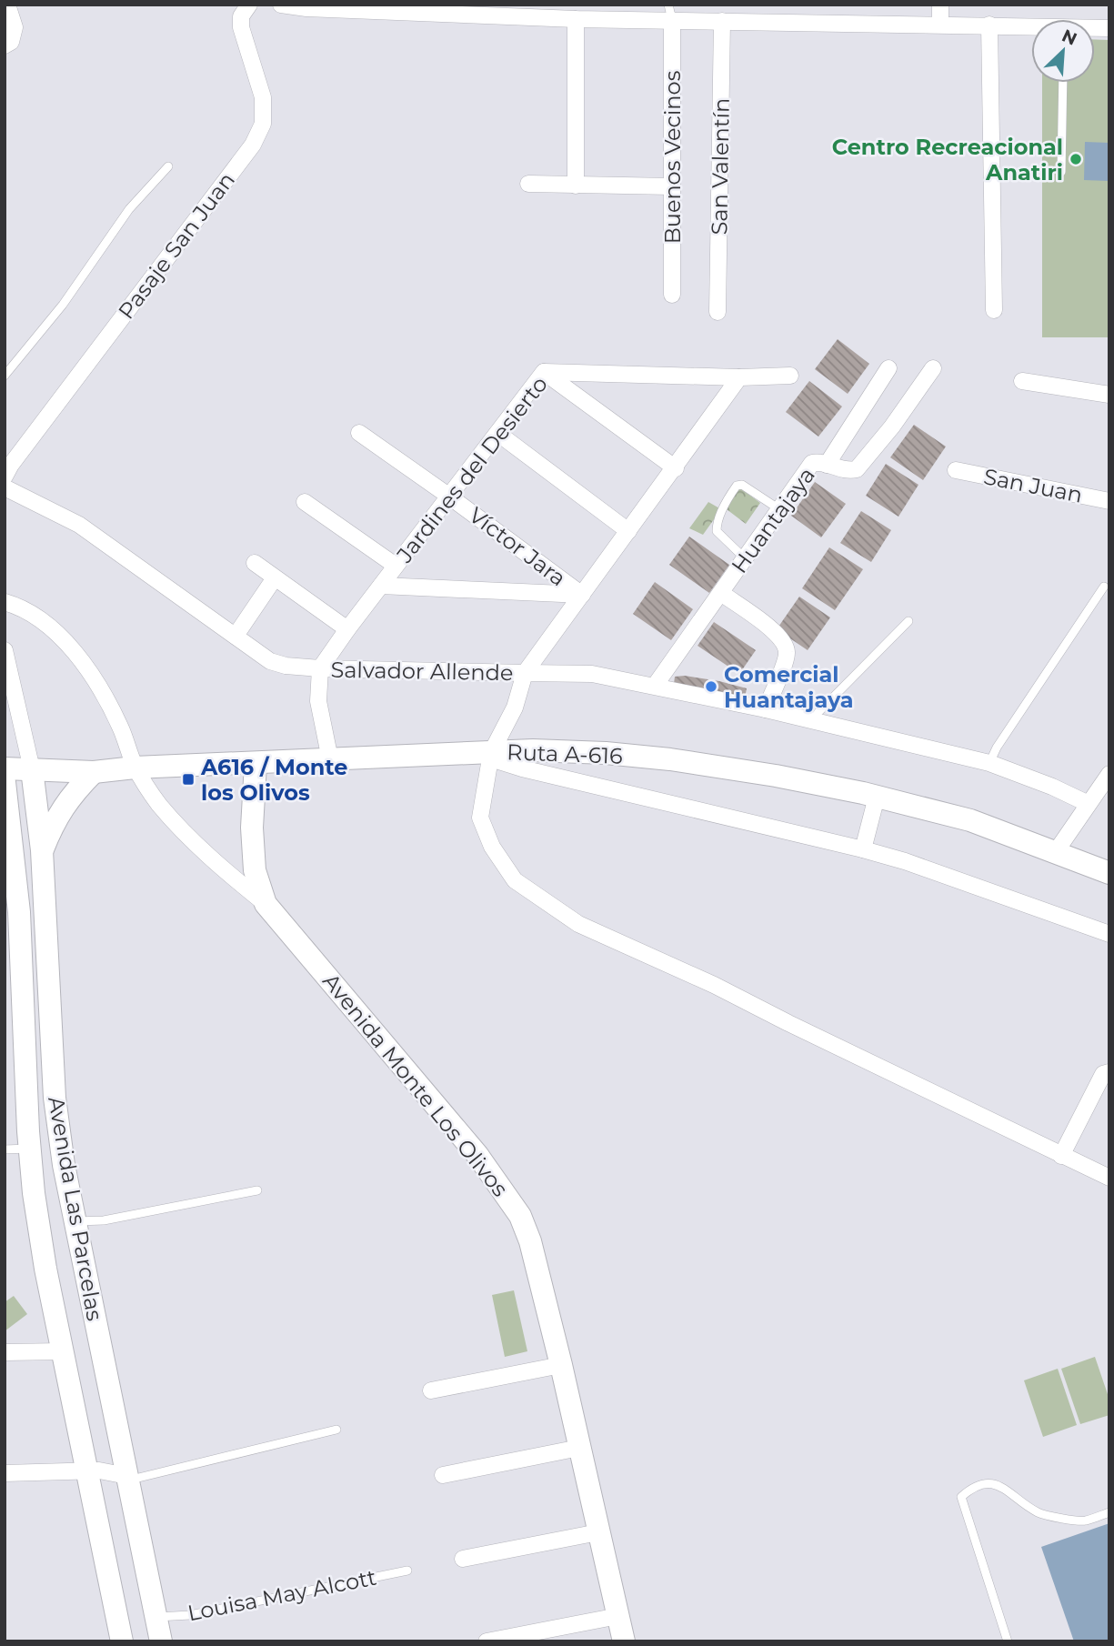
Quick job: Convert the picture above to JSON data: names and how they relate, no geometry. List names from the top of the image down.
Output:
{
  "streets": {
    "main road": ["Ruta A-616", "Avenida Monte Los Olivos", "Avenida Las Parcelas"],
    "street": [
      "Buenos Vecinos",
      "San Valentín",
      "Pasaje San Juan",
      "Jardines del Desierto",
      "San Juan",
      "Huantajaya",
      "Víctor Jara",
      "Salvador Allende"
    ],
    "lane": ["Louisa May Alcott"]
  },
  "crossings": [
    ["Pasaje San Juan", "Salvador Allende"],
    ["Jardines del Desierto", "Víctor Jara"],
    ["Jardines del Desierto", "Salvador Allende"],
    ["Víctor Jara", "Salvador Allende"],
    ["Ruta A-616", "Avenida Monte Los Olivos"],
    ["Ruta A-616", "Avenida Las Parcelas"],
    ["Avenida Las Parcelas", "Louisa May Alcott"]
  ],
  "places": {
    "other": ["Centro Recreacional Anatiri", "Comercial Huantajaya"],
    "transit": ["A616 / Monte los Olivos"]
  },
  "north": "top right"
}
